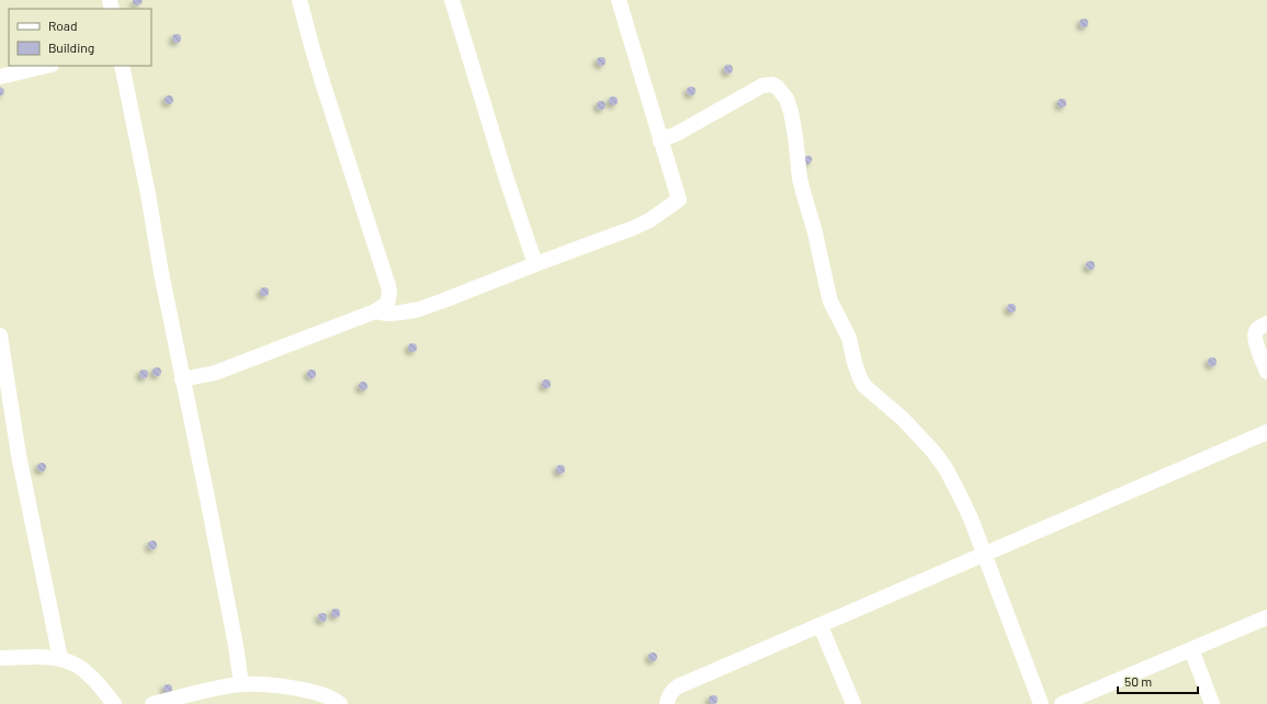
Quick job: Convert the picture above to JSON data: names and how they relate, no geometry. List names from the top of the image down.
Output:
{
  "legend": ["Road", "Building"],
  "scale_bar": "50 m"
}
